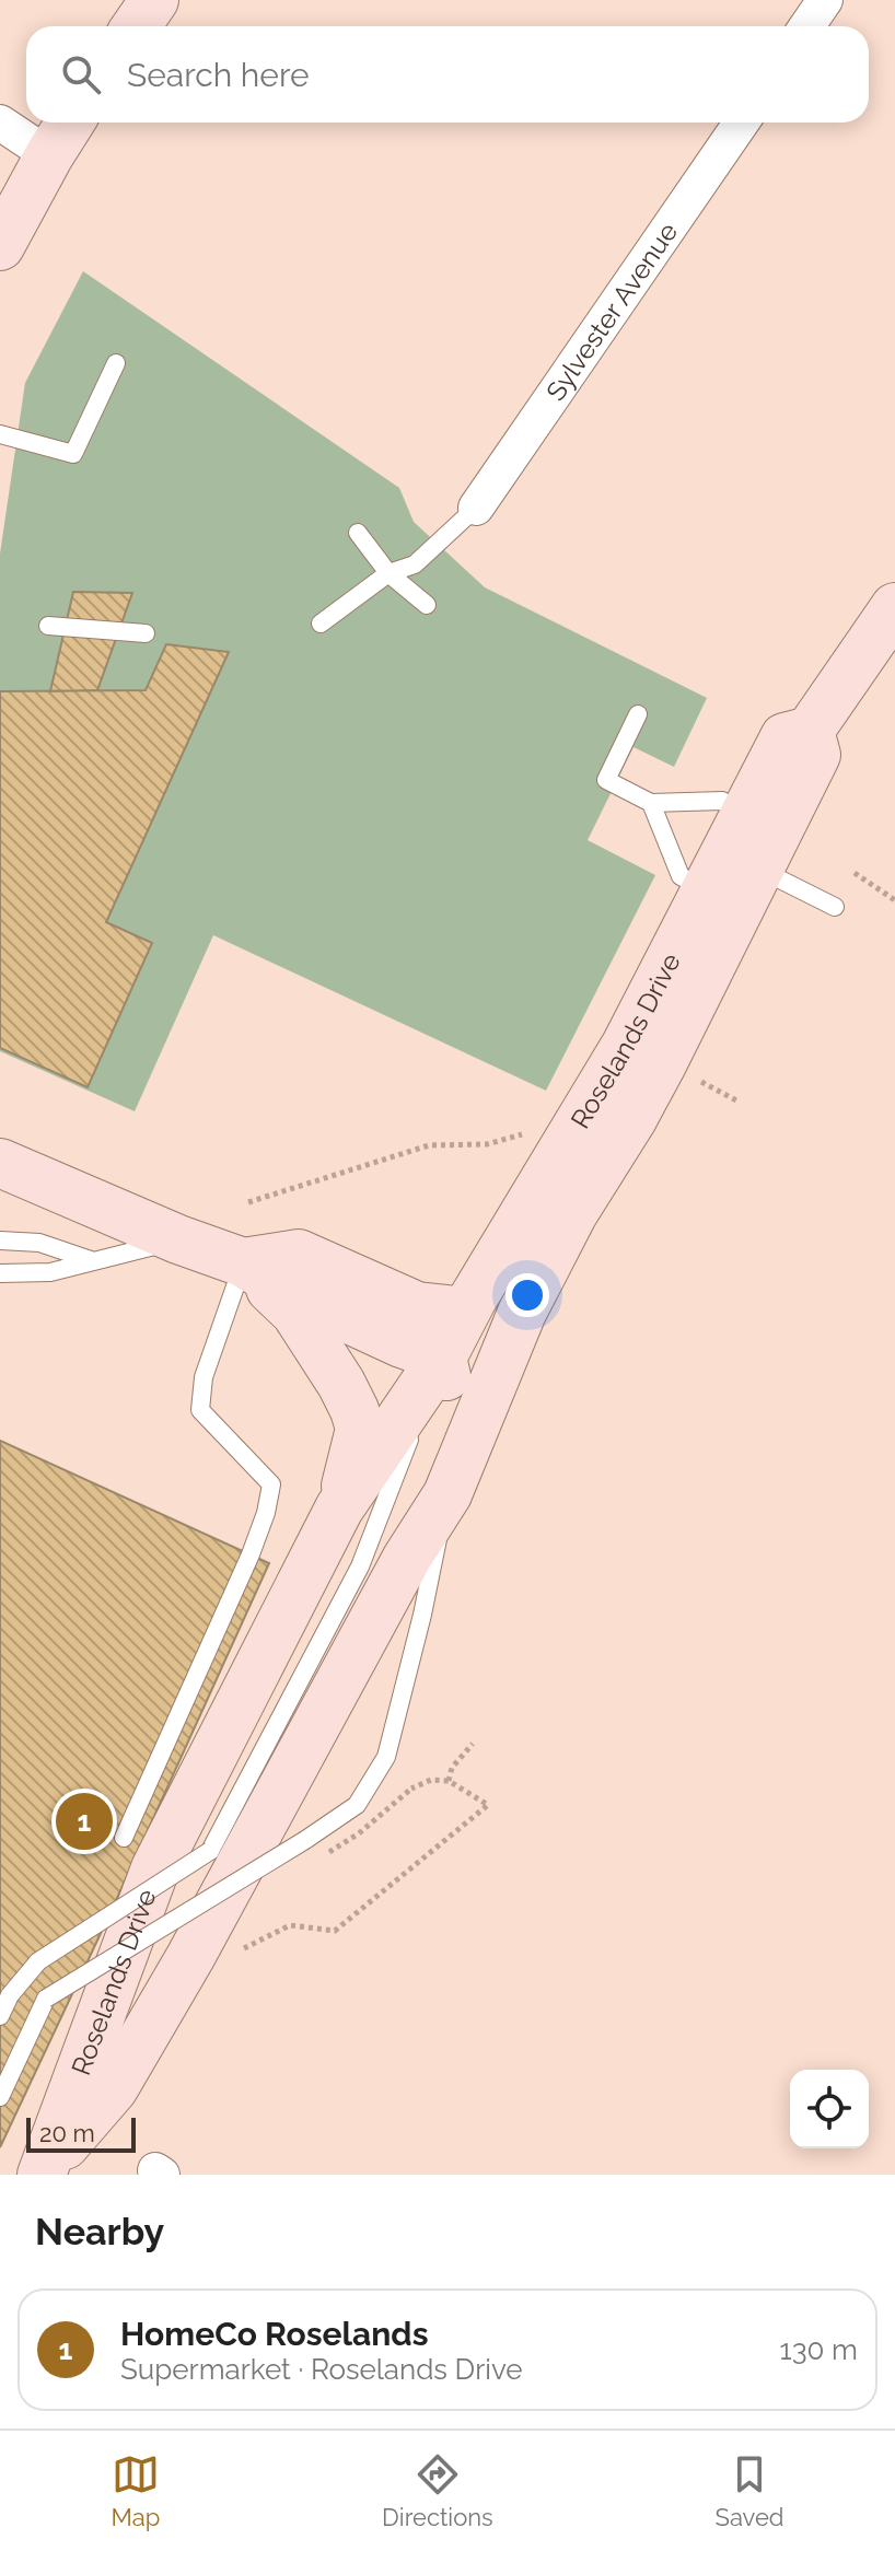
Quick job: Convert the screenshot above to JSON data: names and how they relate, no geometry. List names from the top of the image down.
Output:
{
  "streets": {
    "street": ["Sylvester Avenue", "Roselands Drive"]
  },
  "scale_bar": "20 m",
  "page": {
    "search": "Search here",
    "pins": "1",
    "scale": "20 m",
    "heading": "Nearby",
    "list": [
      {
        "mark": "1",
        "name": "HomeCo Roselands",
        "note": "Supermarket · Roselands Drive",
        "value": "130 m"
      }
    ],
    "nav": ["Map", "Directions", "Saved"]
  }
}
